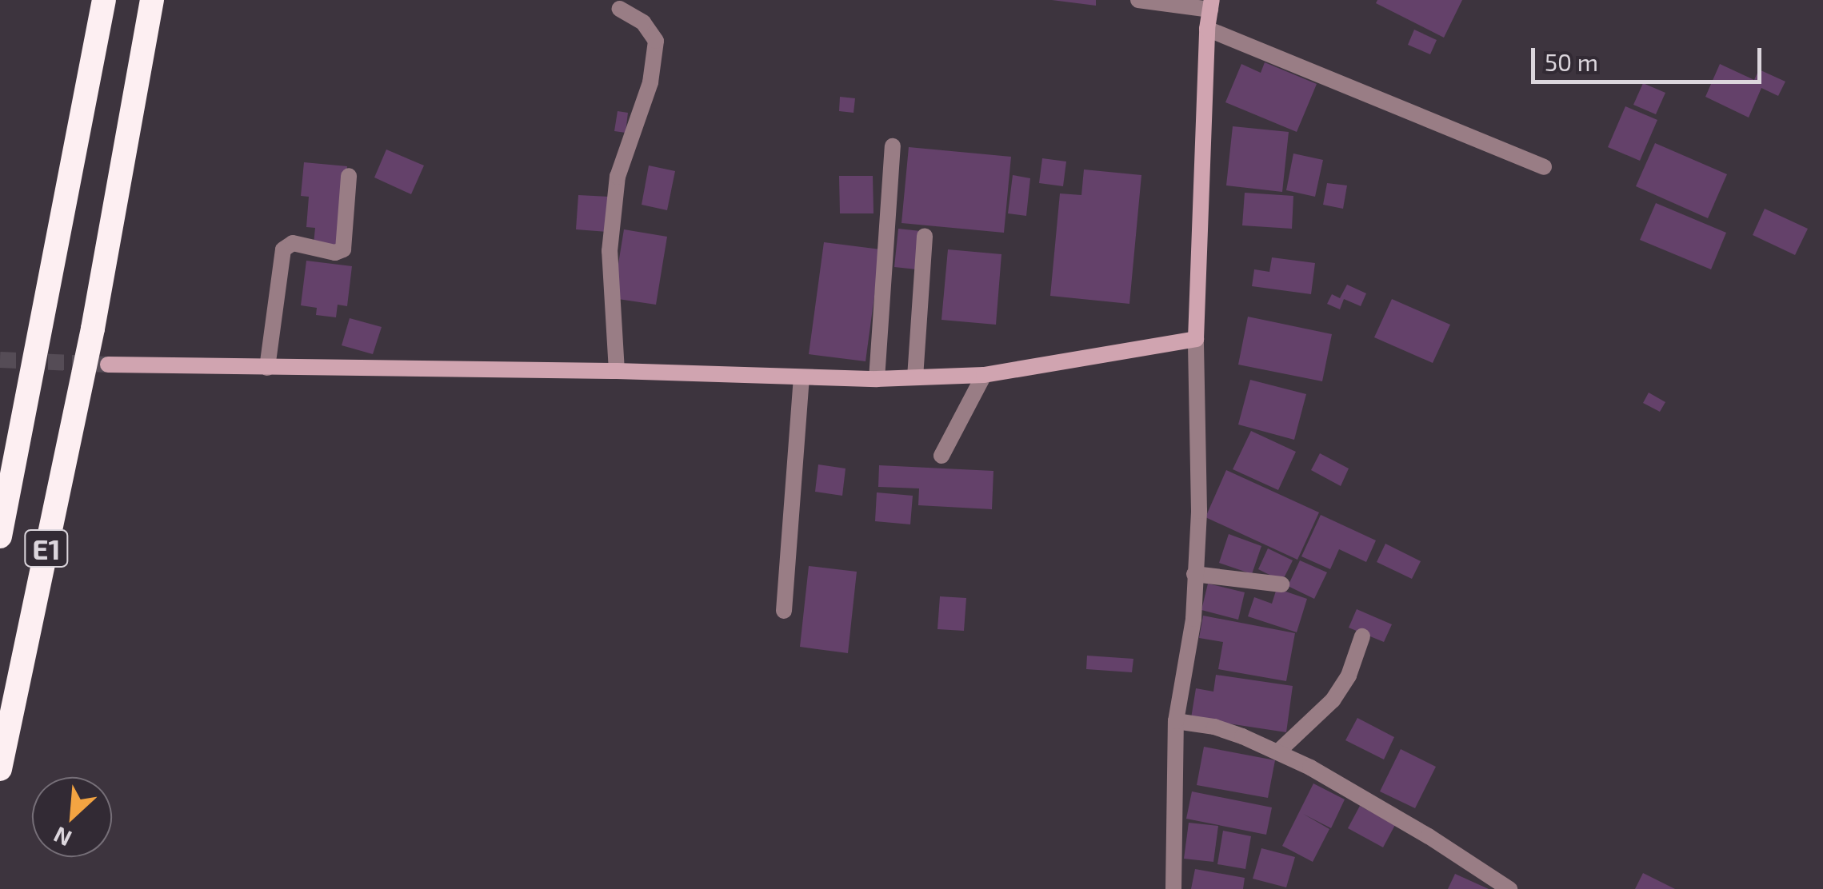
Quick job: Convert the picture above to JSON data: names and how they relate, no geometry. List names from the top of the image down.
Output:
{
  "streets": {
    "highway": ["E1"]
  },
  "scale_bar": "50 m",
  "north": "bottom left"
}
